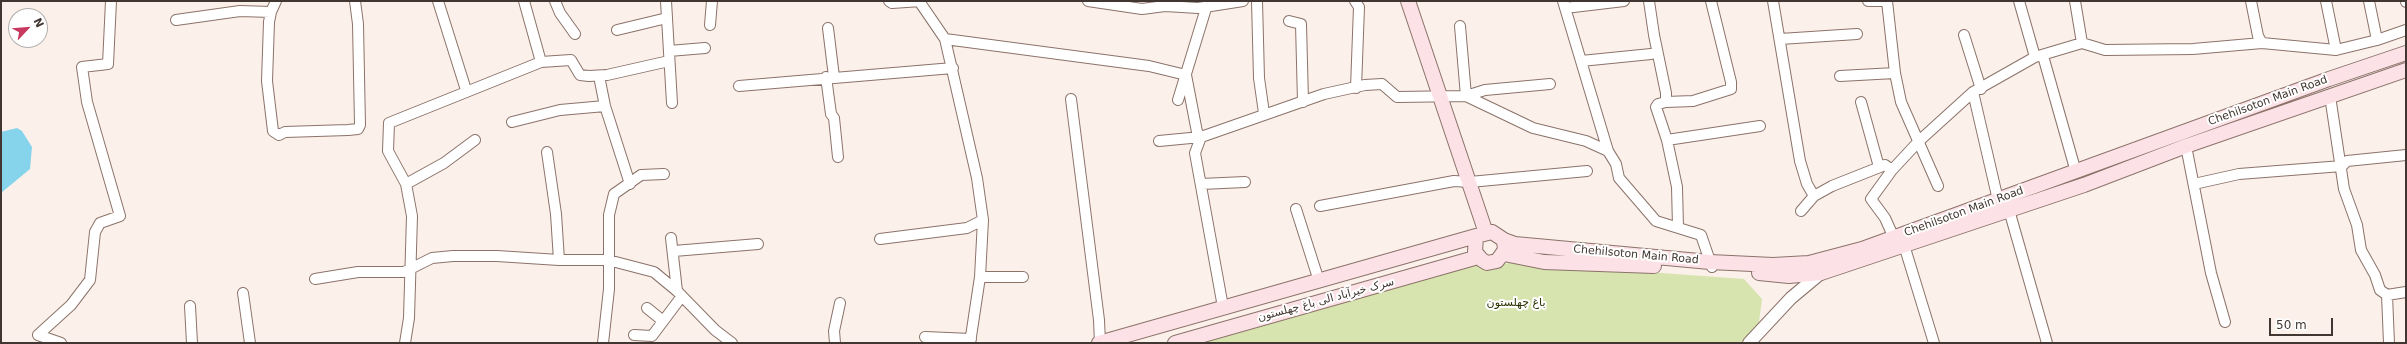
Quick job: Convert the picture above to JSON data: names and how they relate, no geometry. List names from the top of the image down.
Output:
{
  "streets": {
    "main road": ["Chehilsoton Main Road", "سرک خیرآباد الی باغ چهلستون"]
  },
  "crossings": [
    ["Chehilsoton Main Road", "سرک خیرآباد الی باغ چهلستون"]
  ],
  "parks": ["باغ چهلستون"],
  "scale_bar": "50 m",
  "north": "top right"
}
